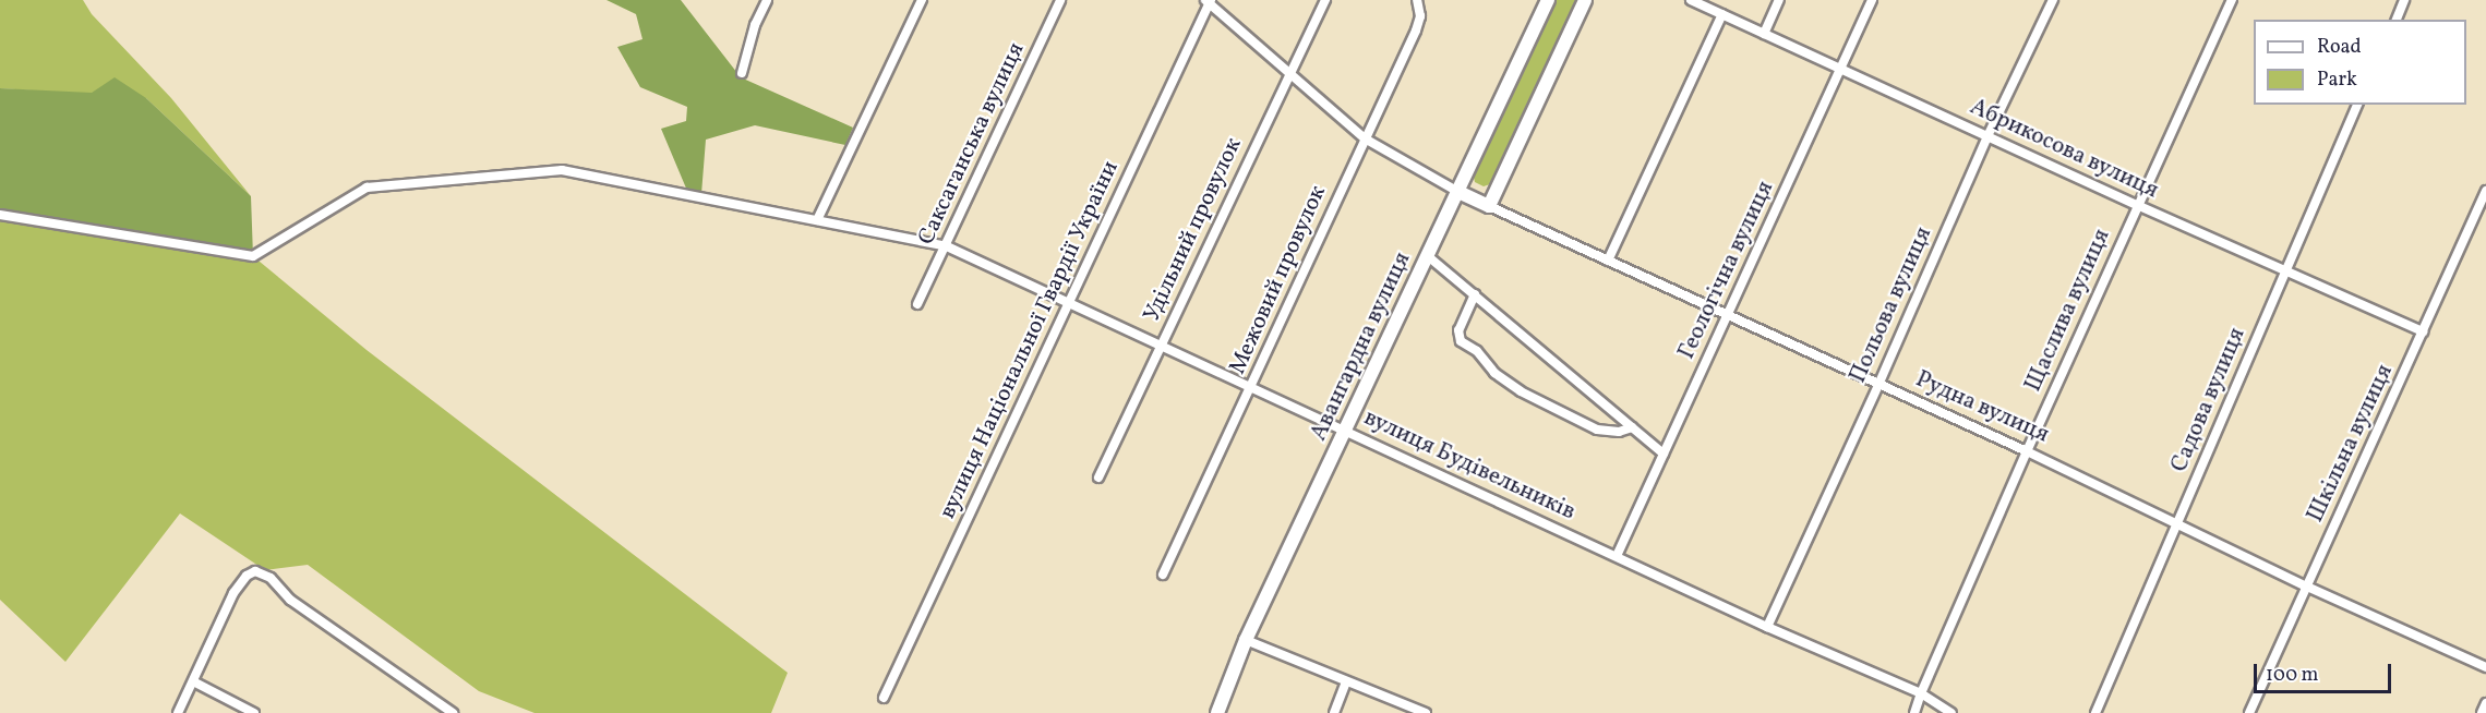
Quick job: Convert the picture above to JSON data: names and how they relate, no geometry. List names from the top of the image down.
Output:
{
  "streets": {
    "street": [
      "Саксаганська вулиця",
      "Абрикосова вулиця",
      "Удільний провулок",
      "Геологічна вулиця",
      "Межовий провулок",
      "Польова вулиця",
      "Щаслива вулиця",
      "вулиця Національної Гвардії України",
      "Авангардна вулиця",
      "Садова вулиця",
      "Рудна вулиця",
      "Шкільна вулиця",
      "вулиця Будівельників"
    ]
  },
  "crossings": [
    ["Саксаганська вулиця", "вулиця Будівельників"],
    ["Абрикосова вулиця", "Геологічна вулиця"],
    ["Абрикосова вулиця", "Польова вулиця"],
    ["Абрикосова вулиця", "Щаслива вулиця"],
    ["Абрикосова вулиця", "Садова вулиця"],
    ["Абрикосова вулиця", "Шкільна вулиця"],
    ["Удільний провулок", "вулиця Будівельників"],
    ["Геологічна вулиця", "Рудна вулиця"],
    ["Геологічна вулиця", "вулиця Будівельників"],
    ["Межовий провулок", "вулиця Будівельників"],
    ["Польова вулиця", "Рудна вулиця"],
    ["Польова вулиця", "вулиця Будівельників"],
    ["Щаслива вулиця", "Рудна вулиця"],
    ["Щаслива вулиця", "вулиця Будівельників"],
    ["вулиця Національної Гвардії України", "вулиця Будівельників"],
    ["Авангардна вулиця", "Рудна вулиця"],
    ["Авангардна вулиця", "вулиця Будівельників"],
    ["Садова вулиця", "Рудна вулиця"],
    ["Рудна вулиця", "Шкільна вулиця"]
  ],
  "legend": ["Road", "Park"],
  "scale_bar": "100 m"
}
